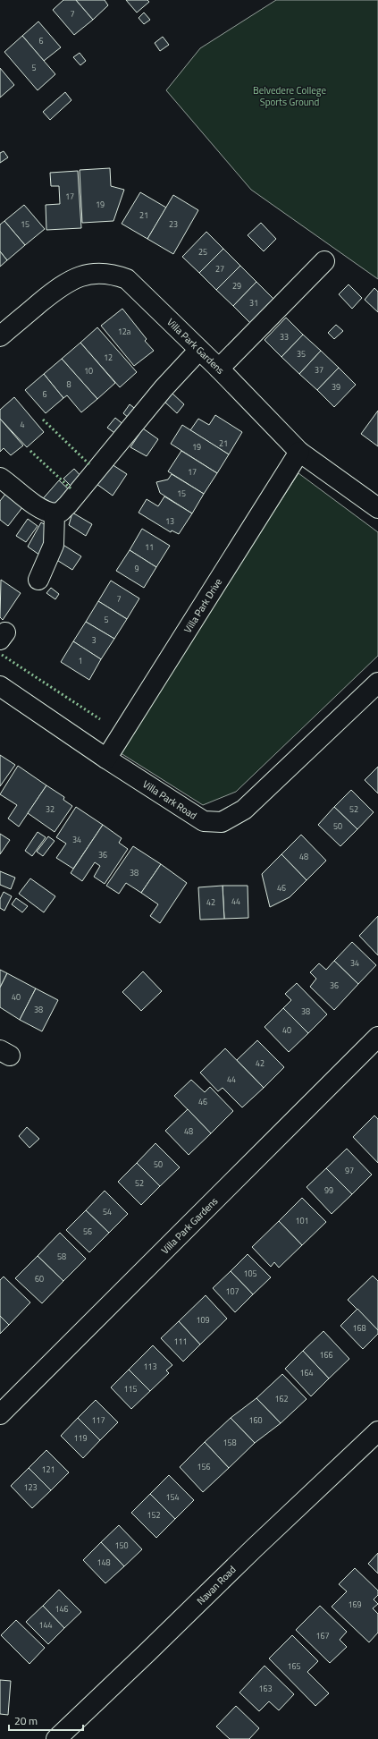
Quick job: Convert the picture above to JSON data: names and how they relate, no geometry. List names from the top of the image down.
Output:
{
  "streets": {
    "street": [
      "Villa Park Gardens",
      "Villa Park Drive",
      "Villa Park Road",
      "Navan Road"
    ]
  },
  "crossings": [
    ["Villa Park Gardens", "Villa Park Drive"],
    ["Villa Park Drive", "Villa Park Road"]
  ],
  "parks": ["Belvedere College Sports Ground"],
  "house_numbers": [
    "7",
    "6",
    "5",
    "17",
    "19",
    "21",
    "15",
    "23",
    "25",
    "27",
    "29",
    "31",
    "12a",
    "33",
    "35",
    "12",
    "37",
    "10",
    "8",
    "39",
    "6",
    "4",
    "21",
    "19",
    "17",
    "15",
    "13",
    "11",
    "9",
    "7",
    "5",
    "3",
    "1",
    "32",
    "52",
    "50",
    "34",
    "36",
    "48",
    "38",
    "46",
    "44",
    "42",
    "34",
    "36",
    "40",
    "38",
    "38",
    "40",
    "42",
    "44",
    "46",
    "48",
    "50",
    "97",
    "52",
    "99",
    "54",
    "101",
    "56",
    "58",
    "105",
    "60",
    "107",
    "109",
    "168",
    "111",
    "166",
    "113",
    "164",
    "115",
    "162",
    "117",
    "160",
    "119",
    "158",
    "156",
    "121",
    "123",
    "154",
    "152",
    "150",
    "148",
    "169",
    "146",
    "144",
    "167",
    "165",
    "163"
  ],
  "scale_bar": "20 m"
}
